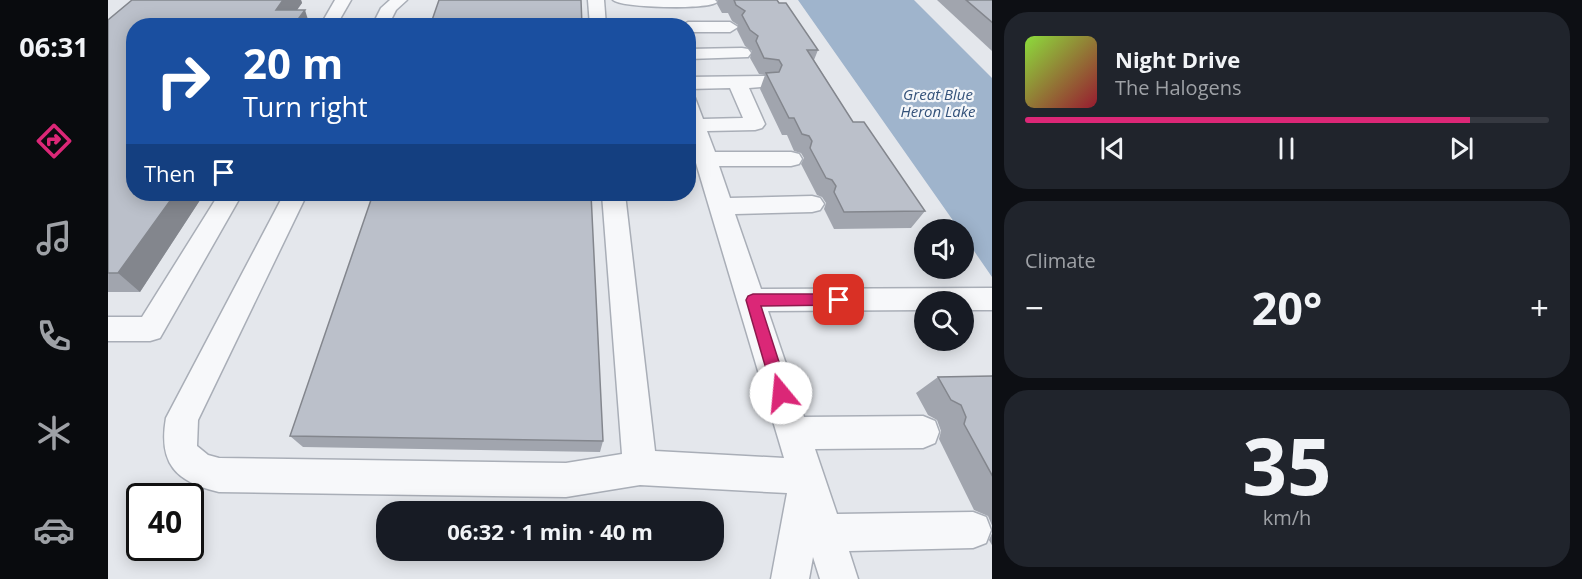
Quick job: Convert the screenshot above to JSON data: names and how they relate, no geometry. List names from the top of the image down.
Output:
{
  "water": ["Great Blue Heron Lake"],
  "page": {
    "tabs": "06:31",
    "turn": ["20 m", "Turn right"],
    "song": ["Night Drive", "The Halogens"],
    "then": "Then",
    "tile": [
      "Climate",
      ["35", "km/h"]
    ],
    "heat": ["−", "20°", "+"],
    "limit": "40",
    "trip": "06:32 · 1 min · 40 m"
  }
}
